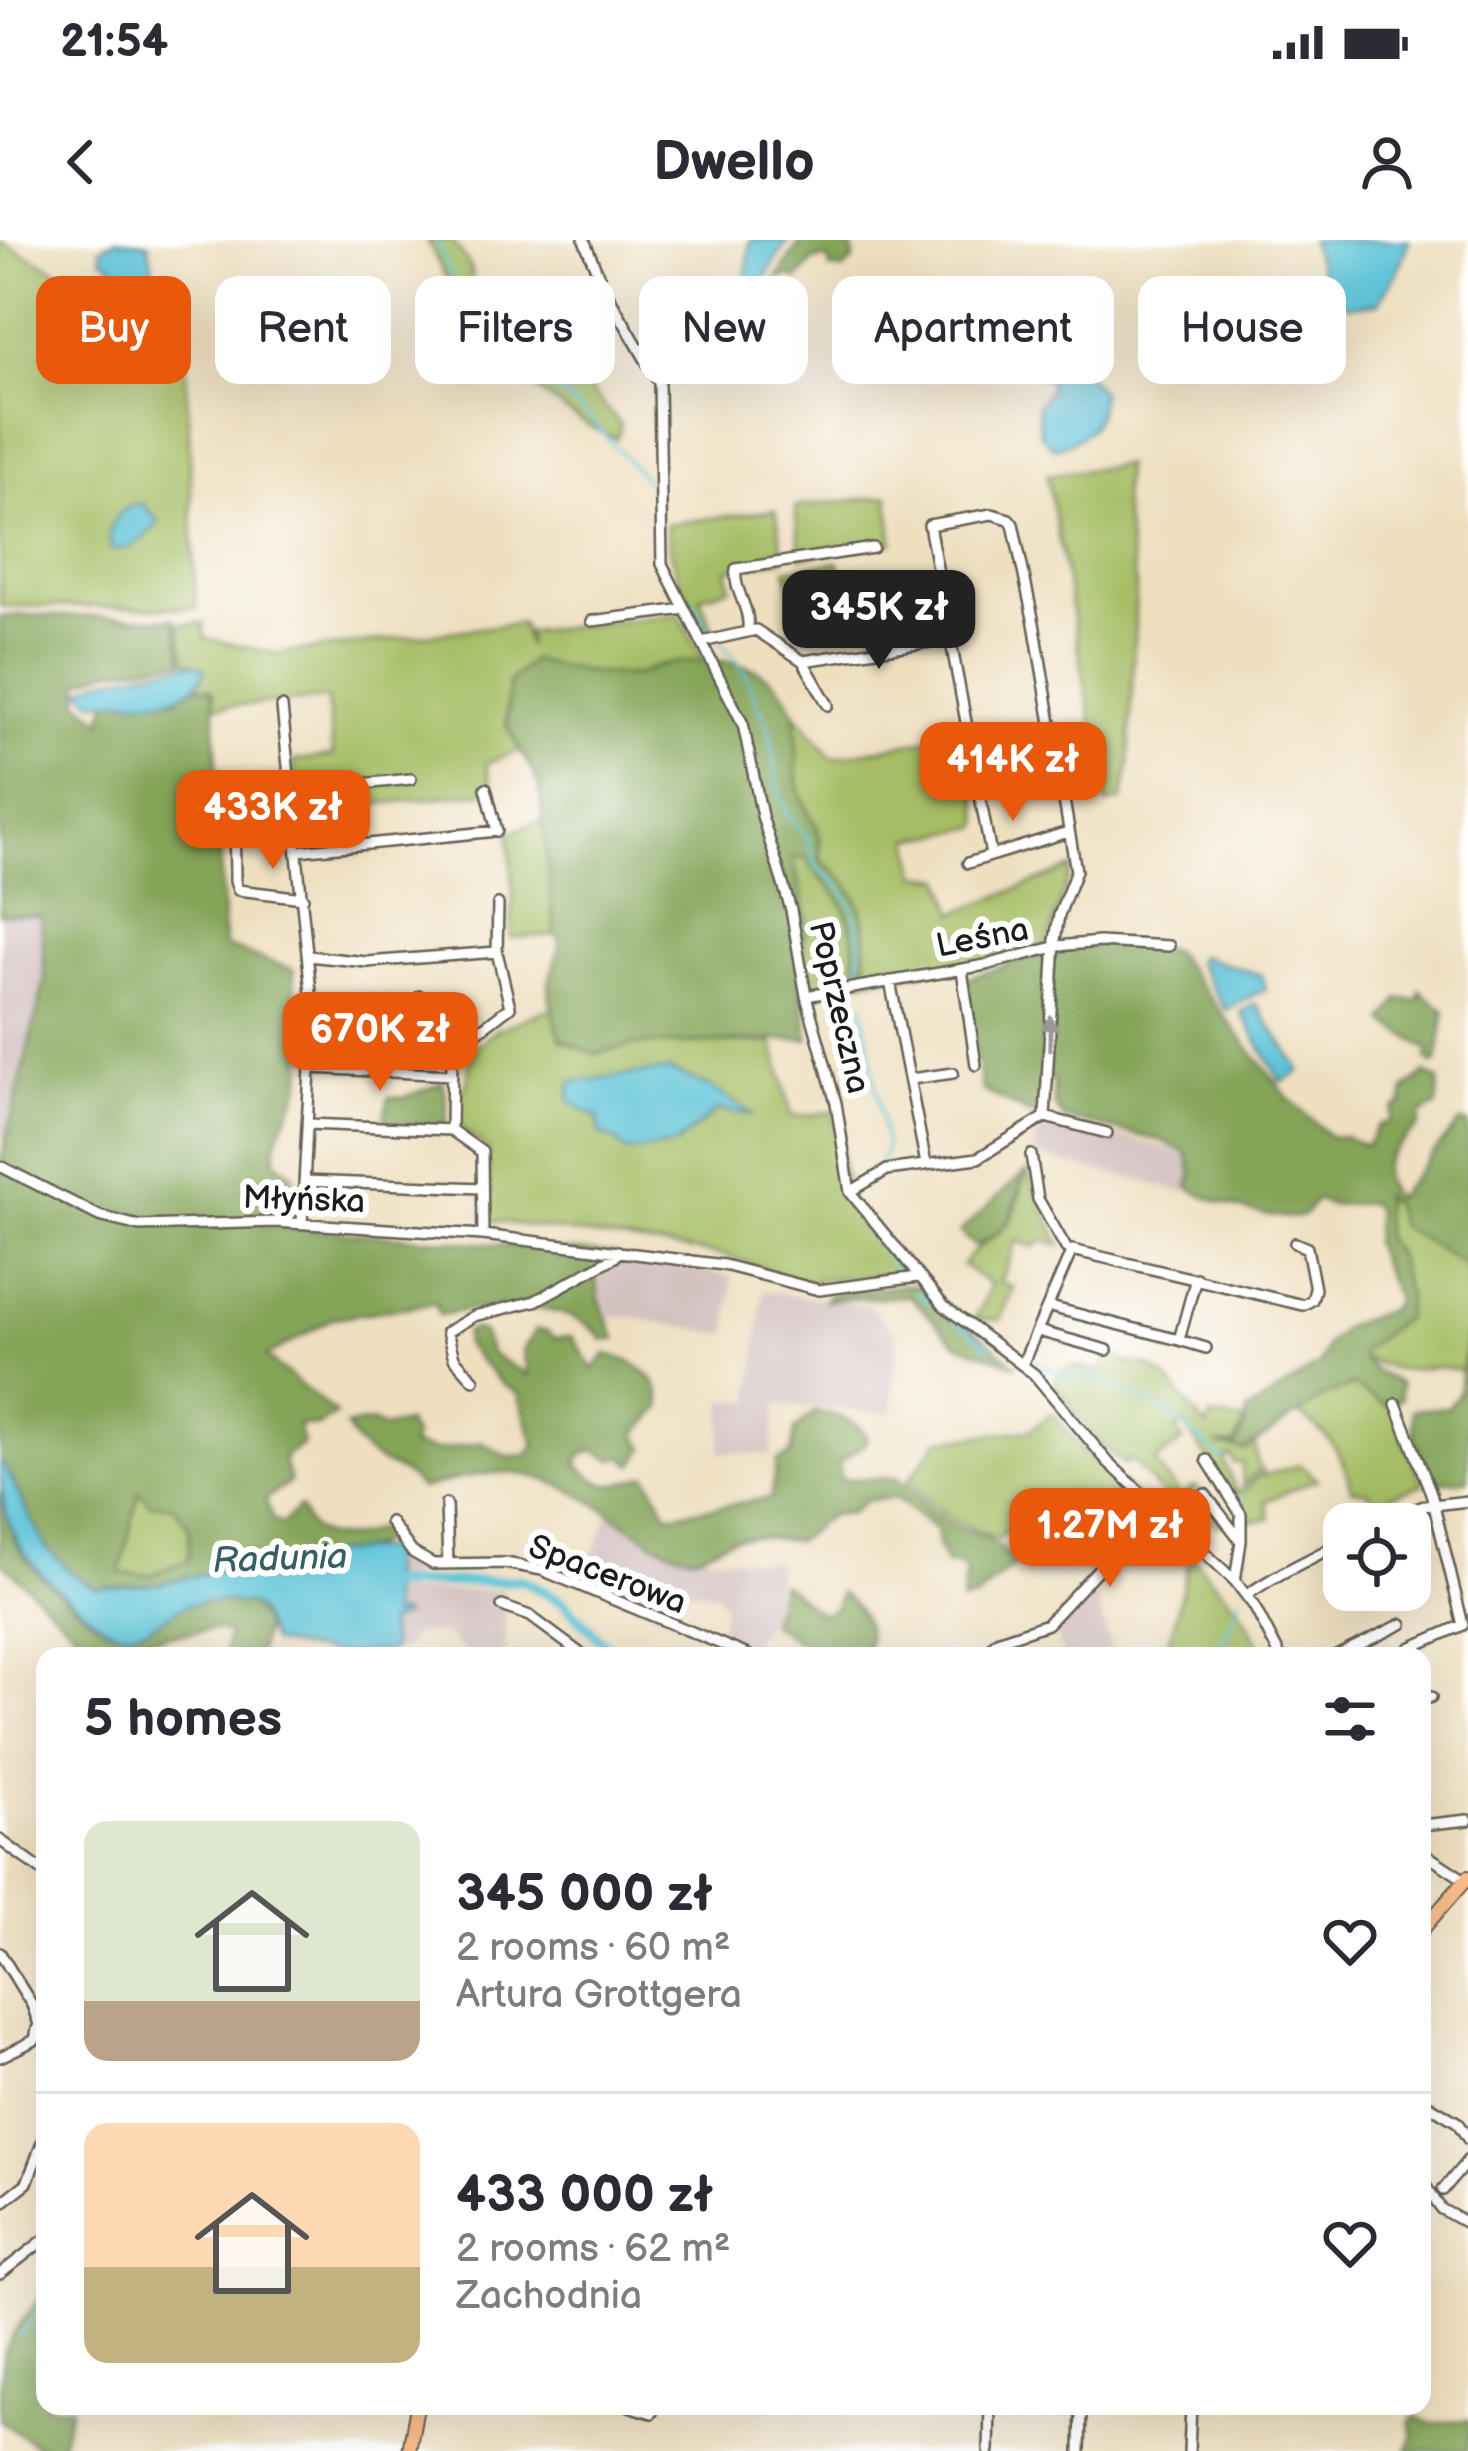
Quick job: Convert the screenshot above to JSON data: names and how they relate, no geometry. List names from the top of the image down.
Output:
{
  "streets": {
    "street": [
      "Leśna",
      "Poprzeczna",
      "Młyńska",
      "Spacerowa"
    ]
  },
  "crossings": [
    ["Leśna", "Poprzeczna"],
    ["Poprzeczna", "Młyńska"]
  ],
  "water": ["Radunia"],
  "page": {
    "status": "21:54",
    "header": "Dwello",
    "chip": [
      "Buy",
      "Rent",
      "Filters",
      "New",
      "Apartment",
      "House"
    ],
    "price": [
      "345K zł",
      "414K zł",
      "433K zł",
      "670K zł",
      "1.27M zł"
    ],
    "heading": "5 homes",
    "list": [
      {
        "name": "345 000 zł",
        "note": "2 rooms · 60 m² · Artura Grottgera"
      },
      {
        "name": "433 000 zł",
        "note": "2 rooms · 62 m² · Zachodnia"
      }
    ]
  }
}
